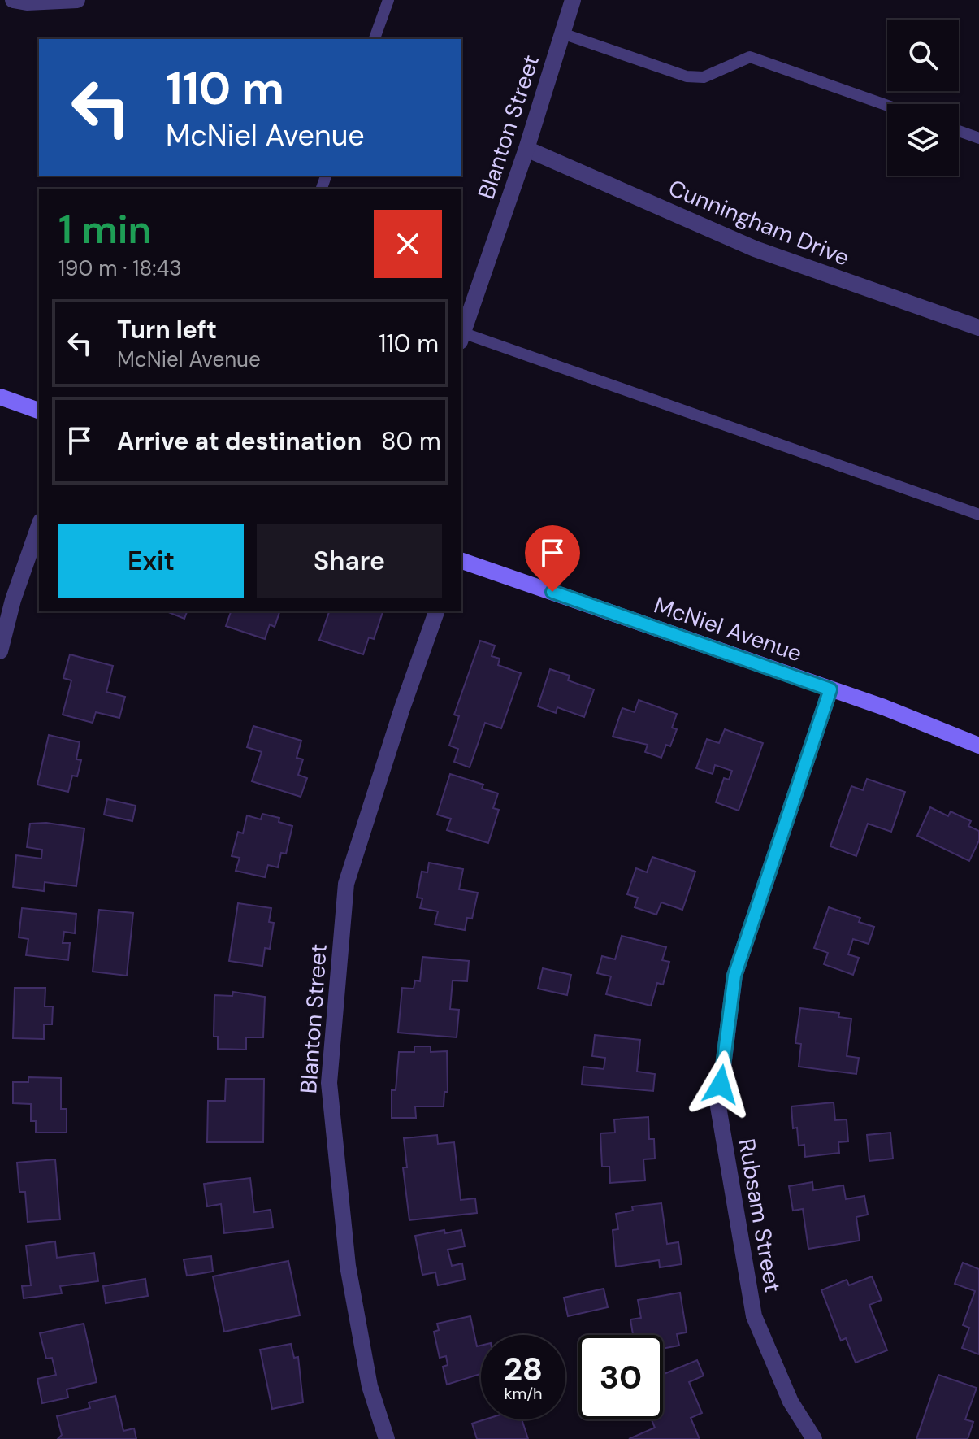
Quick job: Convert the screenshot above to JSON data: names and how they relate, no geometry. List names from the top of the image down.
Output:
{
  "streets": {
    "street": [
      "Blanton Street",
      "Cunningham Drive",
      "McNiel Avenue",
      "Rubsam Street"
    ]
  },
  "crossings": [
    ["Blanton Street", "Cunningham Drive"],
    ["McNiel Avenue", "Rubsam Street"]
  ],
  "page": {
    "turn": ["110 m", "McNiel Avenue"],
    "heading": ["1 min", "190 m · 18:43"],
    "list": [
      {
        "name": "Turn left",
        "note": "McNiel Avenue",
        "value": "110 m"
      },
      {
        "name": "Arrive at destination",
        "value": "80 m"
      }
    ],
    "buttons": ["Exit", "Share"],
    "speed": "28 km/h",
    "limit": "30"
  }
}
